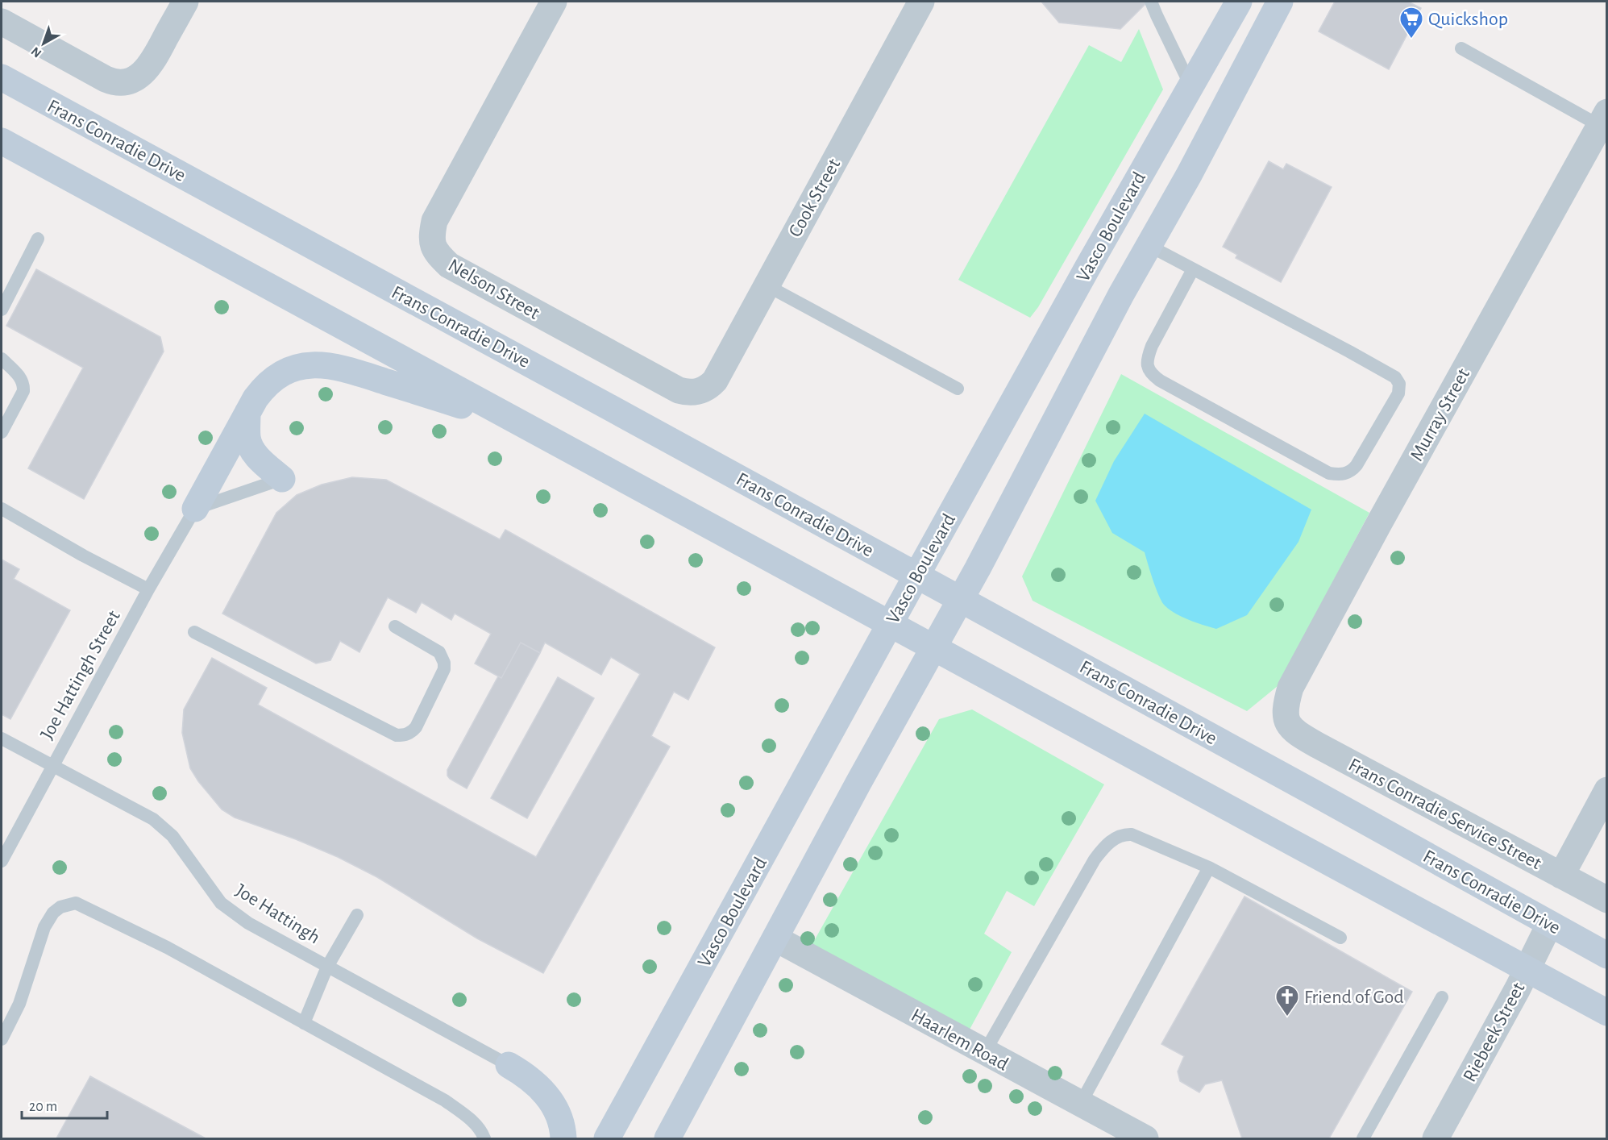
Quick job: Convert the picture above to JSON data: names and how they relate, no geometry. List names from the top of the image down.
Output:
{
  "streets": {
    "main road": ["Frans Conradie Drive", "Vasco Boulevard"],
    "street": [
      "Cook Street",
      "Nelson Street",
      "Murray Street",
      "Frans Conradie Service Street",
      "Riebeek Street",
      "Haarlem Road"
    ],
    "lane": ["Joe Hattingh Street", "Joe Hattingh"]
  },
  "crossings": [
    ["Frans Conradie Drive", "Vasco Boulevard"],
    ["Frans Conradie Drive", "Riebeek Street"],
    ["Cook Street", "Nelson Street"],
    ["Murray Street", "Frans Conradie Service Street"],
    ["Joe Hattingh Street", "Joe Hattingh"]
  ],
  "places": {
    "supermarket": ["Quickshop"],
    "church": ["Friend of God"]
  },
  "scale_bar": "20 m",
  "north": "bottom left"
}
